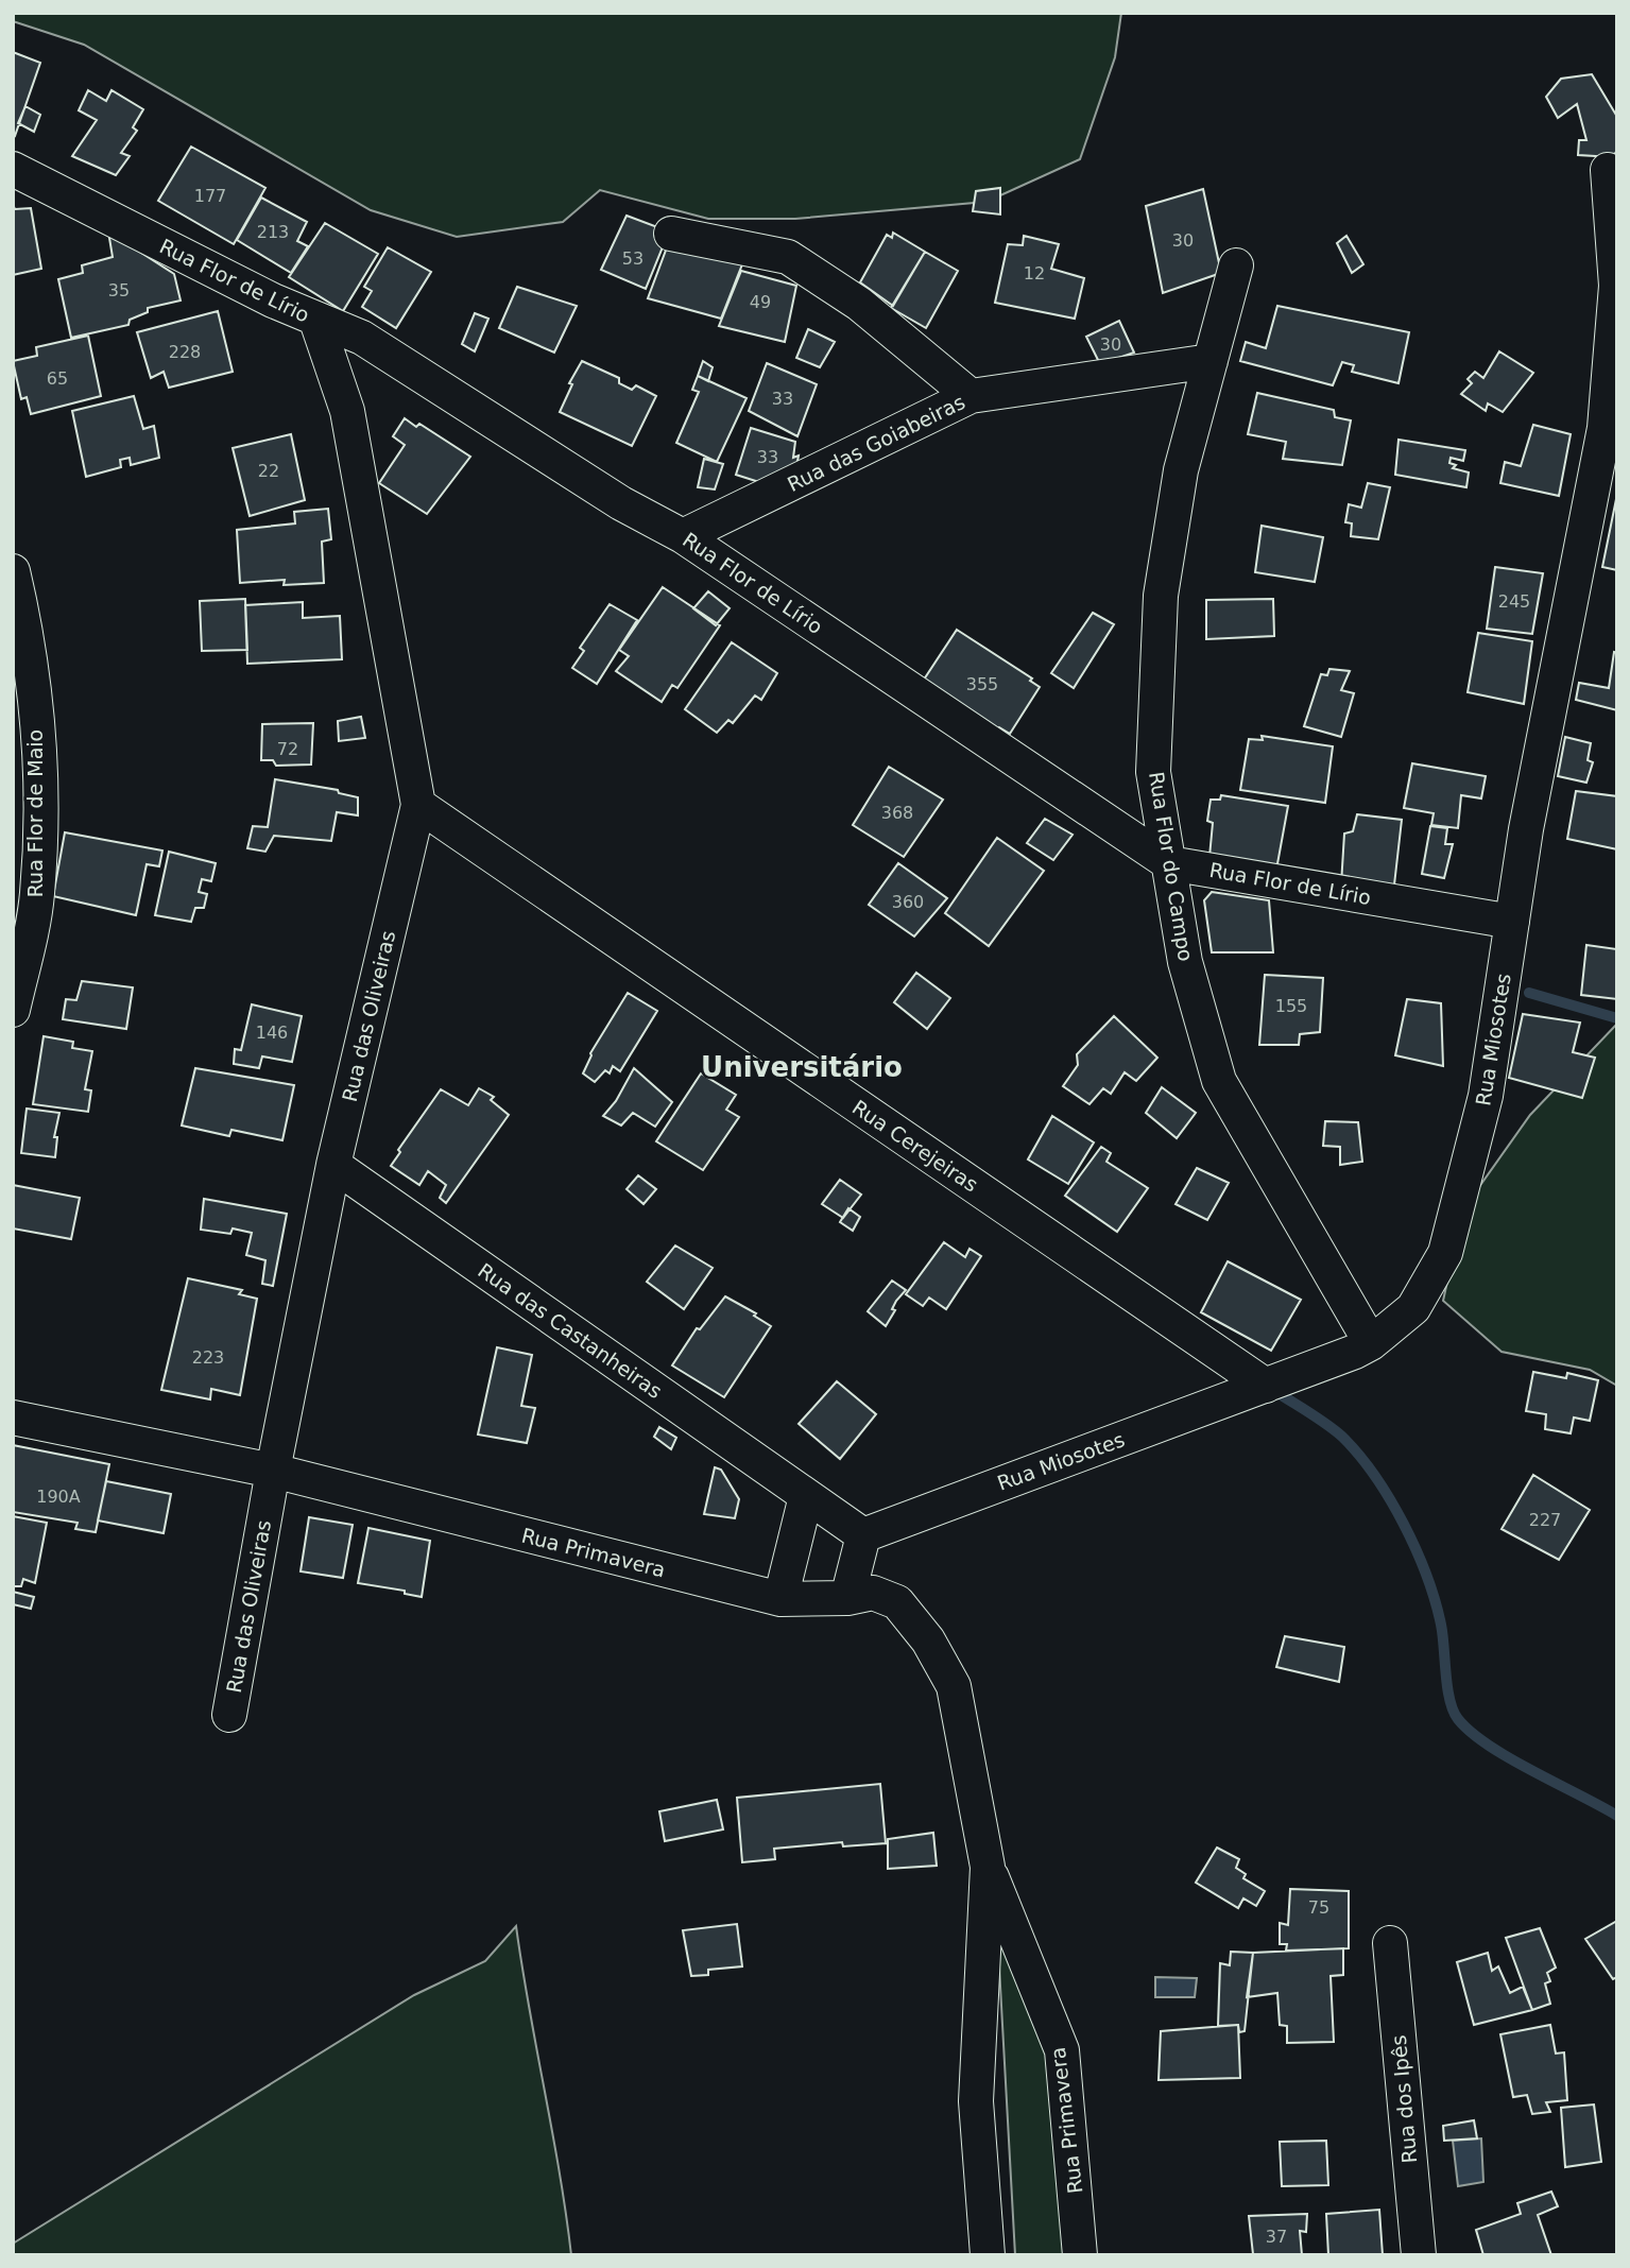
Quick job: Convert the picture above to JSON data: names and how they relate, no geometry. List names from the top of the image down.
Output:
{
  "streets": {
    "street": [
      "Rua Flor de Lírio",
      "Rua das Goiabeiras",
      "Rua Flor de Maio",
      "Rua Flor do Campo",
      "Rua das Oliveiras",
      "Rua Miosotes",
      "Rua Cerejeiras",
      "Rua das Castanheiras",
      "Rua Primavera",
      "Rua dos Ipês"
    ]
  },
  "crossings": [
    ["Rua Flor de Lírio", "Rua das Goiabeiras"],
    ["Rua Flor de Lírio", "Rua Flor do Campo"],
    ["Rua Flor de Lírio", "Rua das Oliveiras"],
    ["Rua Flor de Lírio", "Rua Miosotes"],
    ["Rua das Goiabeiras", "Rua Flor do Campo"],
    ["Rua Flor do Campo", "Rua Miosotes"],
    ["Rua das Oliveiras", "Rua Cerejeiras"],
    ["Rua das Oliveiras", "Rua das Castanheiras"],
    ["Rua das Oliveiras", "Rua Primavera"],
    ["Rua Miosotes", "Rua Cerejeiras"],
    ["Rua Miosotes", "Rua das Castanheiras"]
  ],
  "districts": ["Universitário"],
  "house_numbers": [
    "177",
    "213",
    "30",
    "53",
    "12",
    "35",
    "49",
    "30",
    "228",
    "65",
    "33",
    "33",
    "22",
    "245",
    "355",
    "72",
    "368",
    "360",
    "155",
    "146",
    "223",
    "190A",
    "227",
    "75",
    "37"
  ]
}
